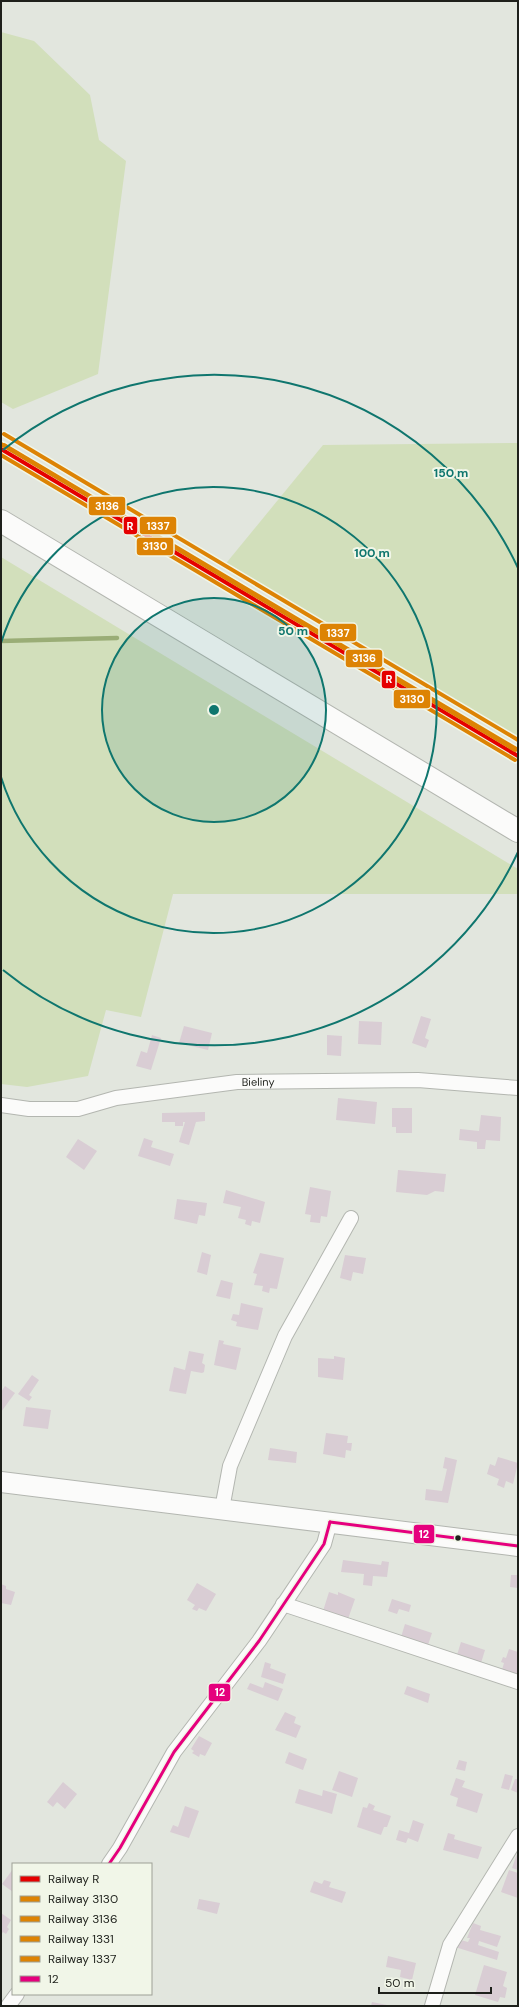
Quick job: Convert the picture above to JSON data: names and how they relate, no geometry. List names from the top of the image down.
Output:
{
  "streets": {
    "street": ["Bieliny"]
  },
  "lines": [
    "rail line 1337",
    "rail line 1331",
    "rail line 3136",
    "rail line R",
    "rail line 3130",
    "transit line 12"
  ],
  "legend": [
    "Railway R",
    "Railway 3130",
    "Railway 3136",
    "Railway 1331",
    "Railway 1337",
    "12"
  ],
  "scale_bar": "50 m",
  "rings": ["150 m", "100 m", "50 m"]
}
